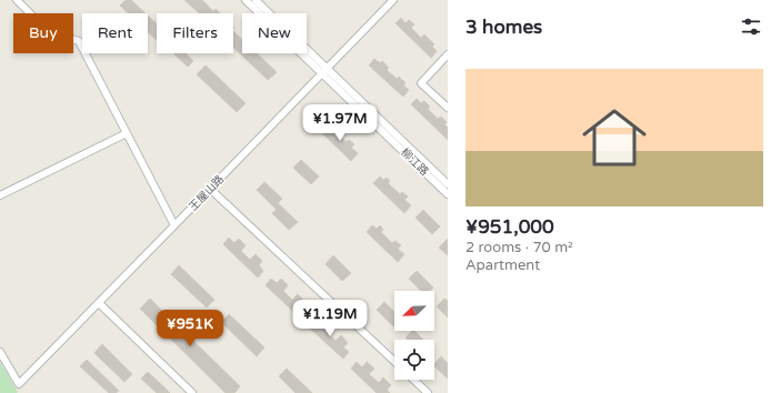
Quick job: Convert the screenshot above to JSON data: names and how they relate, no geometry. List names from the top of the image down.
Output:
{
  "streets": {
    "street": ["柳江路", "王屋山路"]
  },
  "crossings": [
    ["柳江路", "王屋山路"]
  ],
  "north": "bottom left",
  "page": {
    "heading": "3 homes",
    "chip": [
      "Buy",
      "Rent",
      "Filters",
      "New"
    ],
    "list": [
      {
        "name": "¥951,000",
        "note": "2 rooms · 70 m² · Apartment"
      }
    ],
    "price": ["¥1.97M", "¥1.19M", "¥951K"]
  }
}
